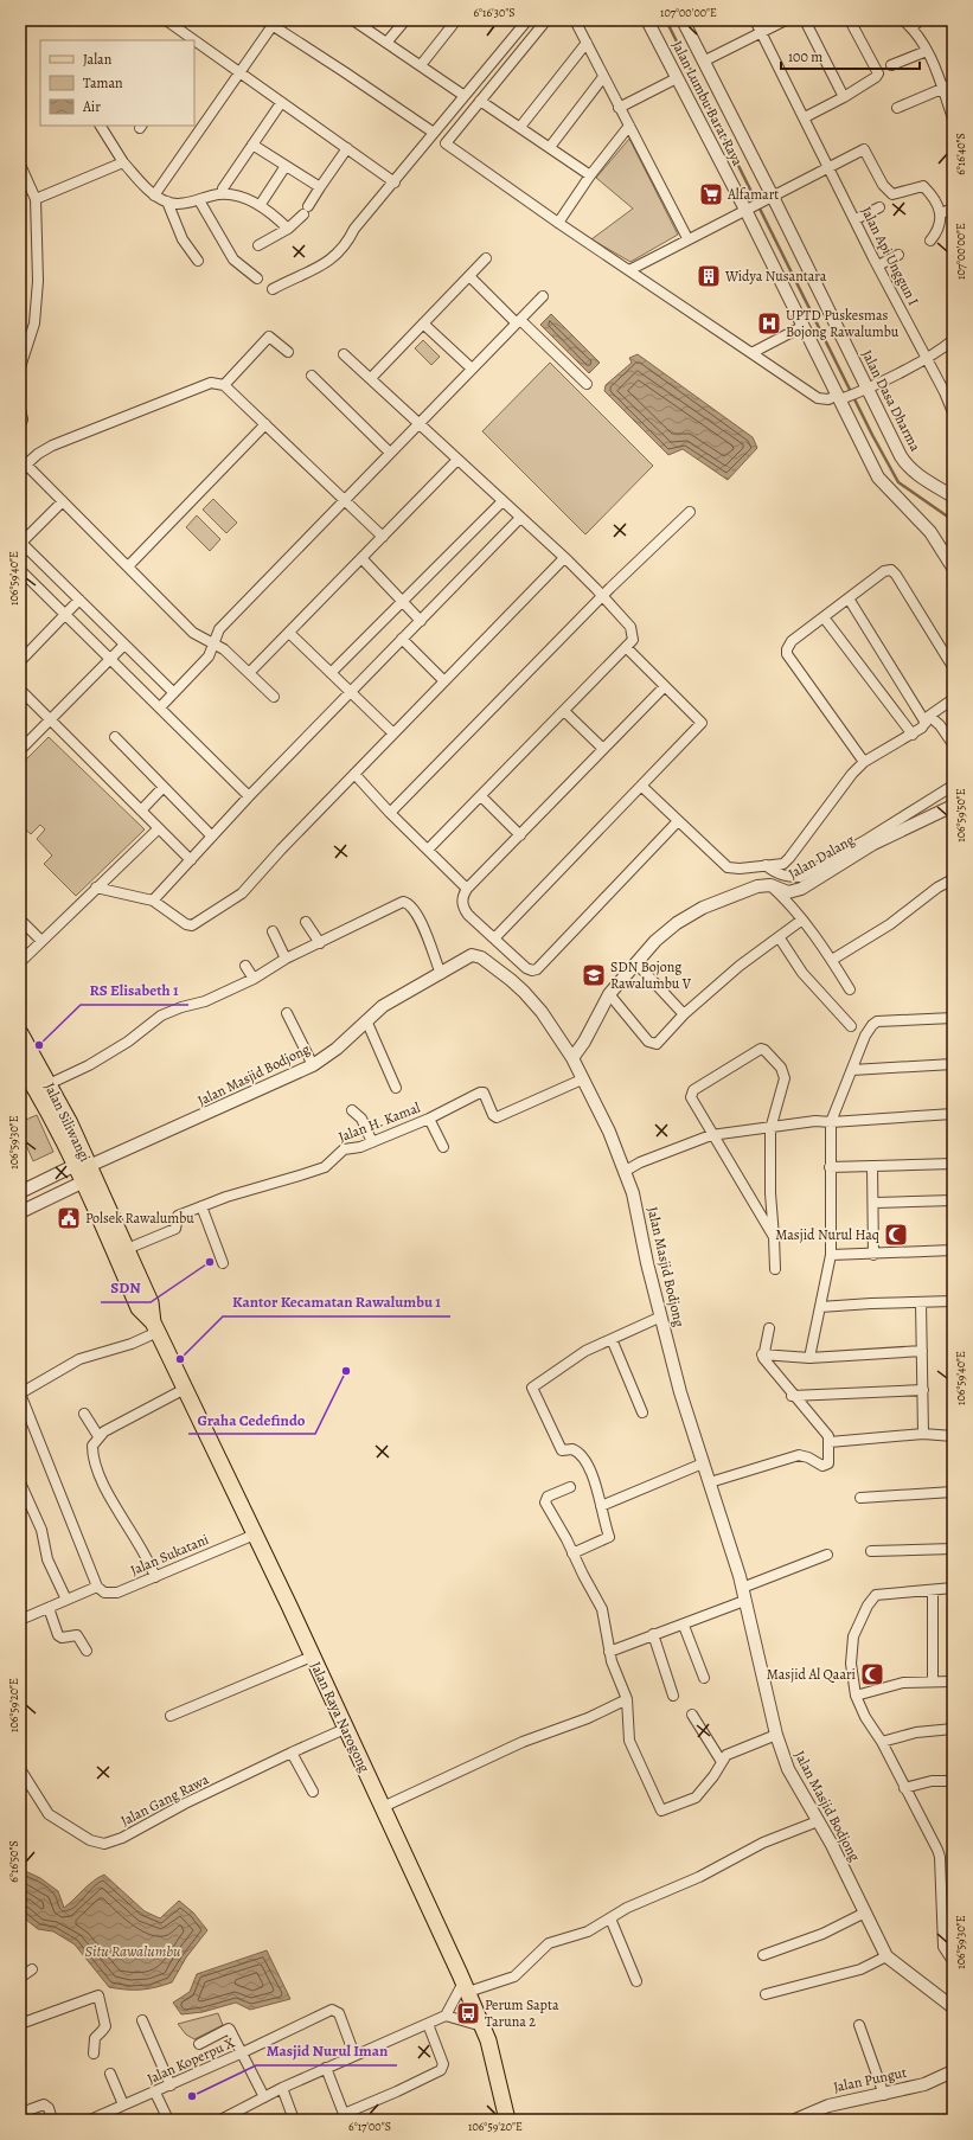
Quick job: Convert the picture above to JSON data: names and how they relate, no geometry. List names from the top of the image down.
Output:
{
  "streets": {
    "main road": ["Jalan Siliwangi", "Jalan Raya Narogong"],
    "street": [
      "Jalan Lumbu Barat Raya",
      "Jalan Api Unggun I",
      "Jalan Dasa Dharma",
      "Jalan Dalang",
      "Jalan Masjid Bodjong",
      "Jalan H. Kamal",
      "Jalan Sukatani",
      "Jalan Gang Rawa",
      "Jalan Koperpu X",
      "Jalan Pungut"
    ]
  },
  "crossings": [
    ["Jalan Dalang", "Jalan Masjid Bodjong"],
    ["Jalan Masjid Bodjong", "Jalan Siliwangi"],
    ["Jalan Masjid Bodjong", "Jalan H. Kamal"],
    ["Jalan Siliwangi", "Jalan Raya Narogong"],
    ["Jalan H. Kamal", "Jalan Raya Narogong"],
    ["Jalan Sukatani", "Jalan Raya Narogong"],
    ["Jalan Raya Narogong", "Jalan Gang Rawa"]
  ],
  "water": ["Situ Rawalumbu"],
  "places": {
    "supermarket": ["Alfamart"],
    "building": ["Widya Nusantara"],
    "hospital": ["UPTD Puskesmas Bojong Rawalumbu"],
    "school or university": ["SDN Bojong Rawalumbu V"],
    "other": [
      "RS Elisabeth 1",
      "SDN",
      "Kantor Kecamatan Rawalumbu 1",
      "Graha Cedefindo",
      "Masjid Nurul Iman"
    ],
    "public building": ["Polsek Rawalumbu"],
    "mosque": ["Masjid Nurul Haq", "Masjid Al Qaari"],
    "bus stop": ["Perum Sapta Taruna 2"]
  },
  "legend": ["Jalan", "Taman", "Air"],
  "scale_bar": "100 m",
  "coordinates": [
    "6°16'30\"S",
    "107°00'00\"E",
    "6°16'40\"S",
    "106°59'40\"E",
    "106°59'50\"E",
    "106°59'30\"E",
    "106°59'20\"E",
    "6°16'50\"S",
    "6°17'00\"S"
  ]
}
